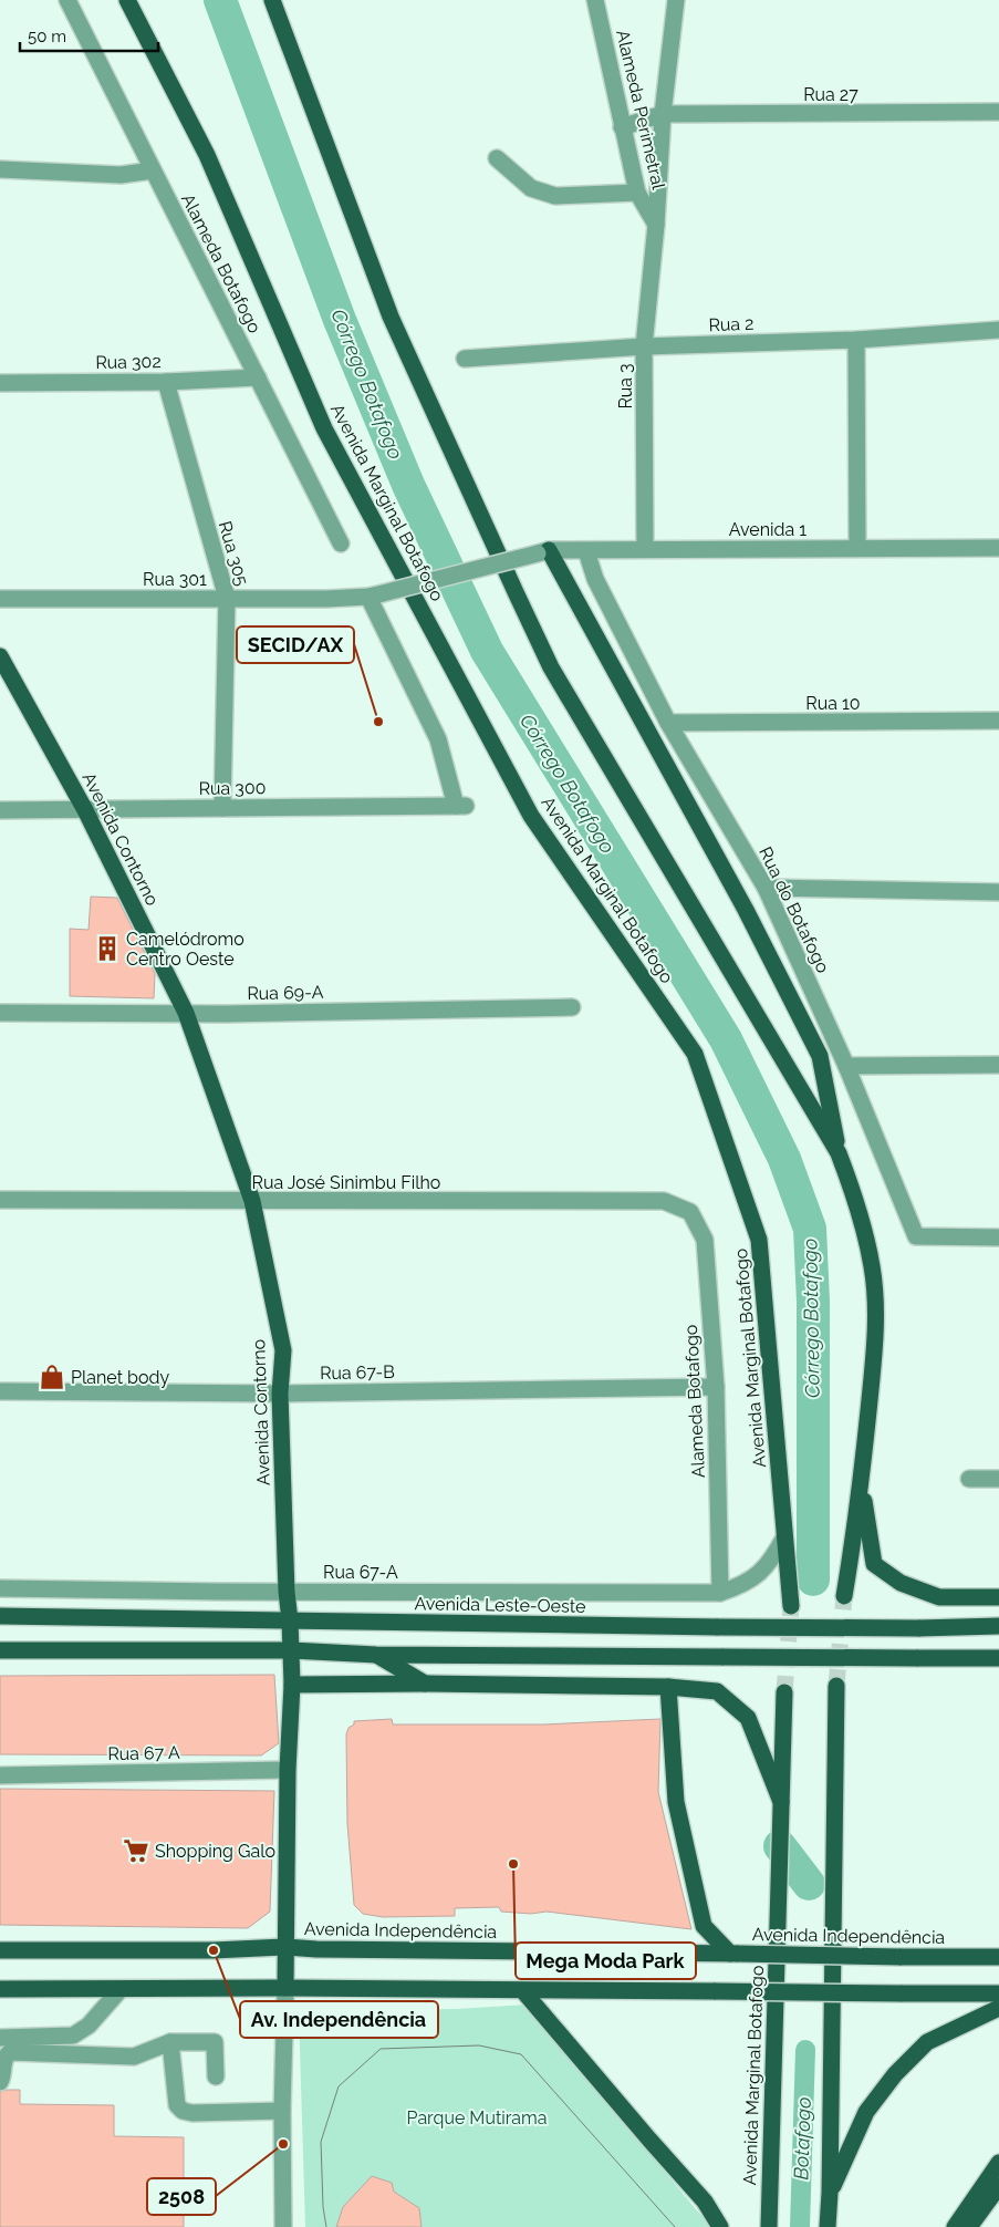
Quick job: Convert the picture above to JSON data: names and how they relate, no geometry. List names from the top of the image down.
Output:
{
  "streets": {
    "main road": [
      "Avenida Marginal Botafogo",
      "Avenida Contorno",
      "Avenida Leste-Oeste",
      "Avenida Independência"
    ],
    "street": [
      "Rua 27",
      "Alameda Perimetral",
      "Alameda Botafogo",
      "Rua 2",
      "Rua 302",
      "Rua 3",
      "Avenida 1",
      "Rua 305",
      "Rua 301",
      "Rua 10",
      "Rua 300",
      "Rua do Botafogo",
      "Rua 69-A",
      "Rua José Sinimbu Filho",
      "Rua 67-B",
      "Rua 67-A",
      "Rua 67 A"
    ]
  },
  "crossings": [
    ["Rua 27", "Alameda Perimetral"],
    ["Rua 27", "Rua 3"],
    ["Alameda Perimetral", "Rua 3"],
    ["Alameda Botafogo", "Rua 302"],
    ["Alameda Botafogo", "Rua José Sinimbu Filho"],
    ["Alameda Botafogo", "Rua 67-B"],
    ["Alameda Botafogo", "Rua 67-A"],
    ["Rua 2", "Rua 3"],
    ["Rua 302", "Rua 305"],
    ["Rua 3", "Avenida 1"],
    ["Avenida Marginal Botafogo", "Rua 67-A"],
    ["Avenida 1", "Rua 301"],
    ["Avenida 1", "Rua do Botafogo"],
    ["Rua 305", "Rua 301"],
    ["Rua 305", "Rua 300"],
    ["Rua 301", "Rua 300"],
    ["Rua 10", "Rua do Botafogo"],
    ["Rua 300", "Avenida Contorno"],
    ["Avenida Contorno", "Rua 69-A"],
    ["Avenida Contorno", "Rua José Sinimbu Filho"],
    ["Avenida Contorno", "Rua 67-B"],
    ["Avenida Contorno", "Rua 67-A"],
    ["Avenida Contorno", "Avenida Leste-Oeste"],
    ["Avenida Contorno", "Rua 67 A"],
    ["Avenida Contorno", "Avenida Independência"]
  ],
  "water": ["Córrego Botafogo", "Botafogo"],
  "parks": ["Parque Mutirama"],
  "places": {
    "other": [
      "SECID/AX",
      "Mega Moda Park",
      "Av. Independência",
      "2508"
    ],
    "building": ["Camelódromo Centro Oeste"],
    "shop": ["Planet body"],
    "supermarket": ["Shopping Galo"]
  },
  "scale_bar": "50 m"
}
